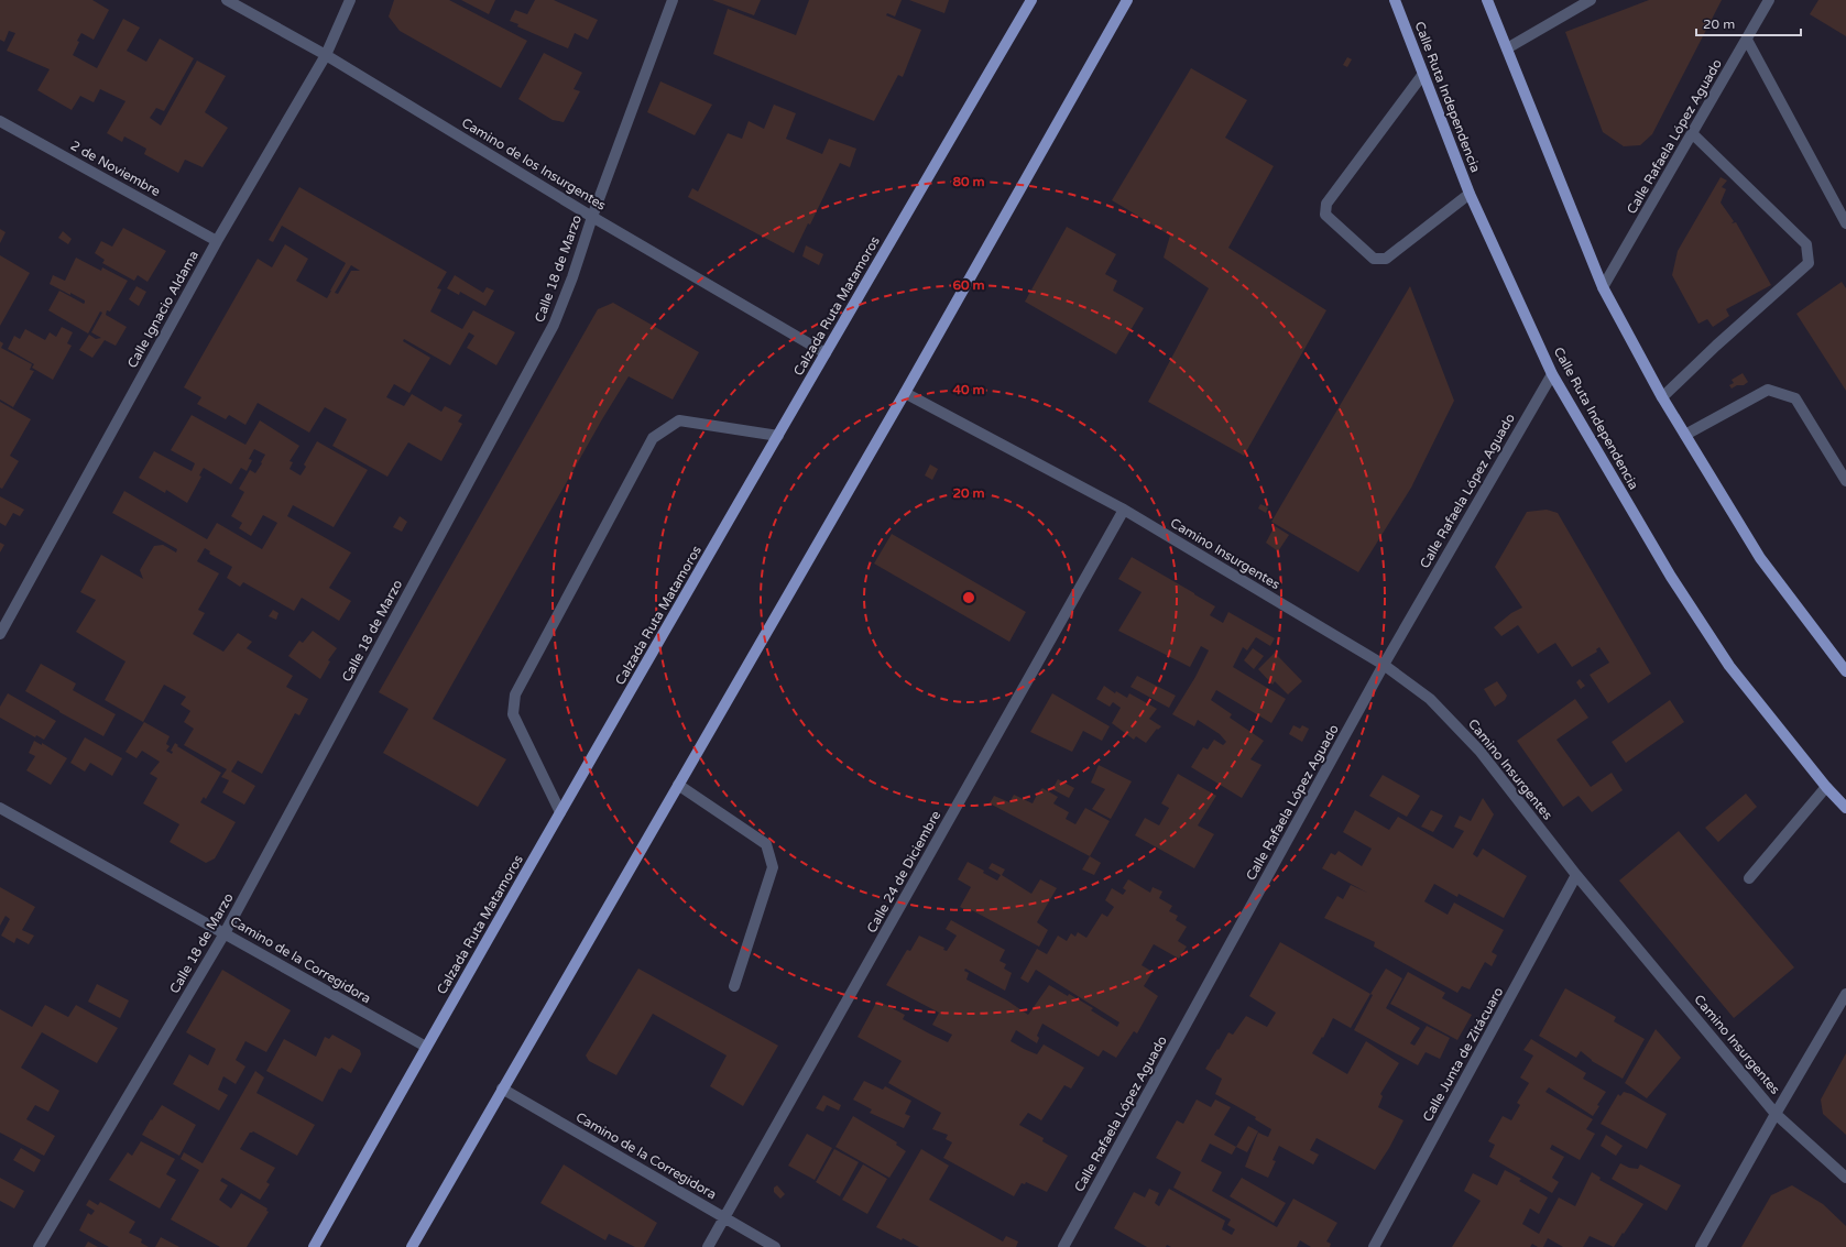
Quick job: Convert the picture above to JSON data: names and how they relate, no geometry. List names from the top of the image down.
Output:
{
  "streets": {
    "main road": ["Calle Ruta Independencia", "Calzada Ruta Matamoros"],
    "street": [
      "Calle Rafaela López Aguado",
      "Camino de los Insurgentes",
      "2 de Noviembre",
      "Calle 18 de Marzo",
      "Calle Ignacio Aldama",
      "Camino Insurgentes",
      "Calle 24 de Diciembre",
      "Camino de la Corregidora",
      "Calle Junta de Zitácuaro"
    ]
  },
  "crossings": [
    ["Calle Ruta Independencia", "Calle Rafaela López Aguado"],
    ["Calle Rafaela López Aguado", "Camino Insurgentes"],
    ["Camino de los Insurgentes", "Calle 18 de Marzo"],
    ["Camino de los Insurgentes", "Calzada Ruta Matamoros"],
    ["Camino de los Insurgentes", "Calle Ignacio Aldama"],
    ["2 de Noviembre", "Calle Ignacio Aldama"],
    ["Calle 18 de Marzo", "Camino de la Corregidora"],
    ["Calzada Ruta Matamoros", "Camino de la Corregidora"],
    ["Camino Insurgentes", "Calle 24 de Diciembre"],
    ["Camino Insurgentes", "Calle Junta de Zitácuaro"],
    ["Calle 24 de Diciembre", "Camino de la Corregidora"]
  ],
  "scale_bar": "20 m",
  "rings": [
    "80 m",
    "60 m",
    "40 m",
    "20 m"
  ]
}
